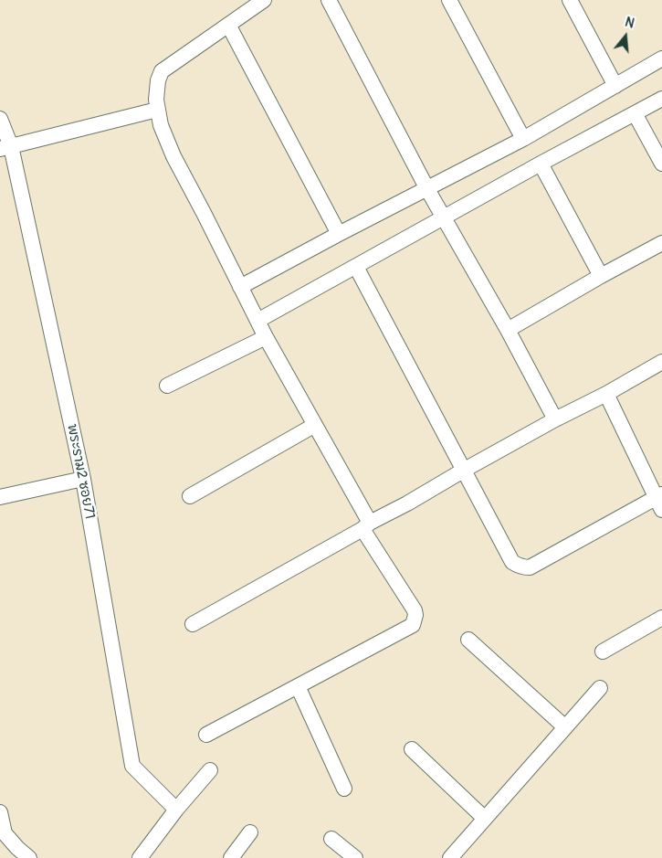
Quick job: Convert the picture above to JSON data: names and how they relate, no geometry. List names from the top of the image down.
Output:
{
  "streets": {
    "street": ["พระราม2 ซอย71"]
  },
  "north": "top"
}
